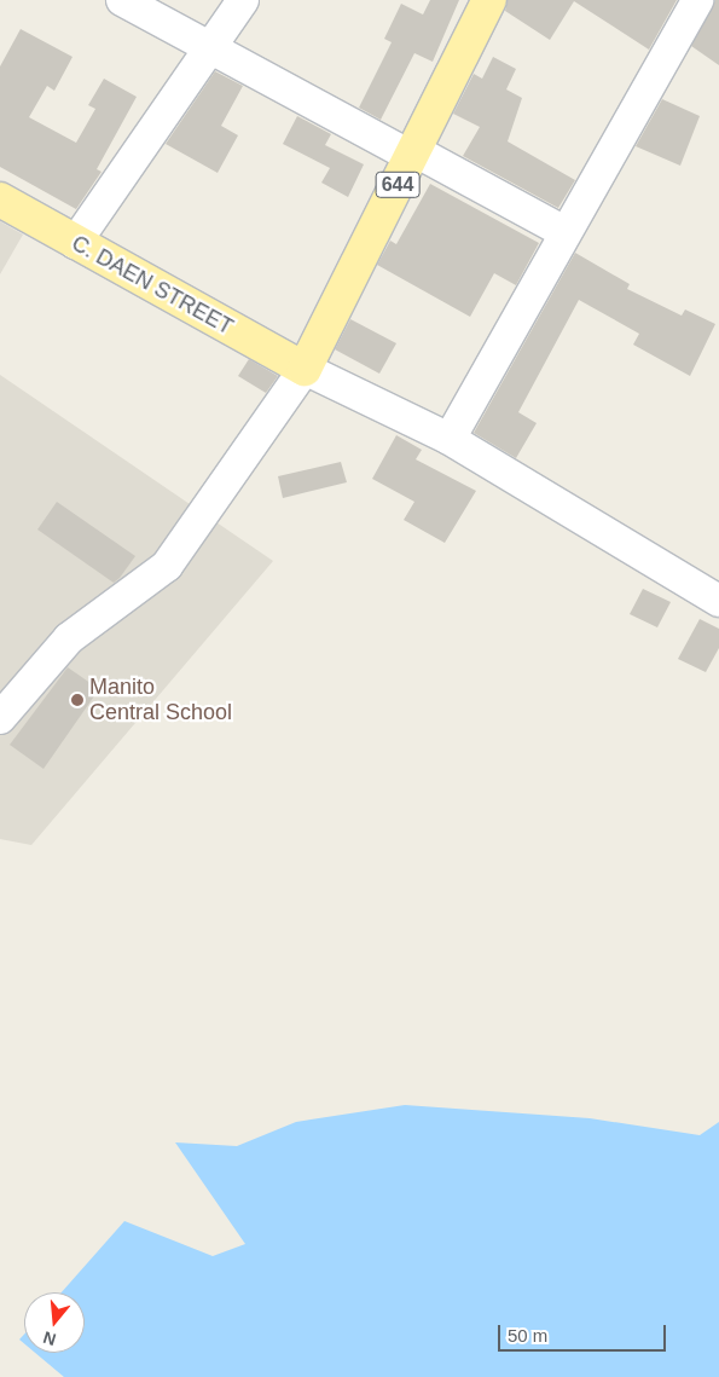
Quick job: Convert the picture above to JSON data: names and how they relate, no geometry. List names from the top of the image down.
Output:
{
  "streets": {
    "main road": ["644", "C. DAEN STREET"]
  },
  "crossings": [
    ["644", "C. DAEN STREET"]
  ],
  "places": ["Manito Central School"],
  "scale_bar": "50 m",
  "north": "bottom"
}
